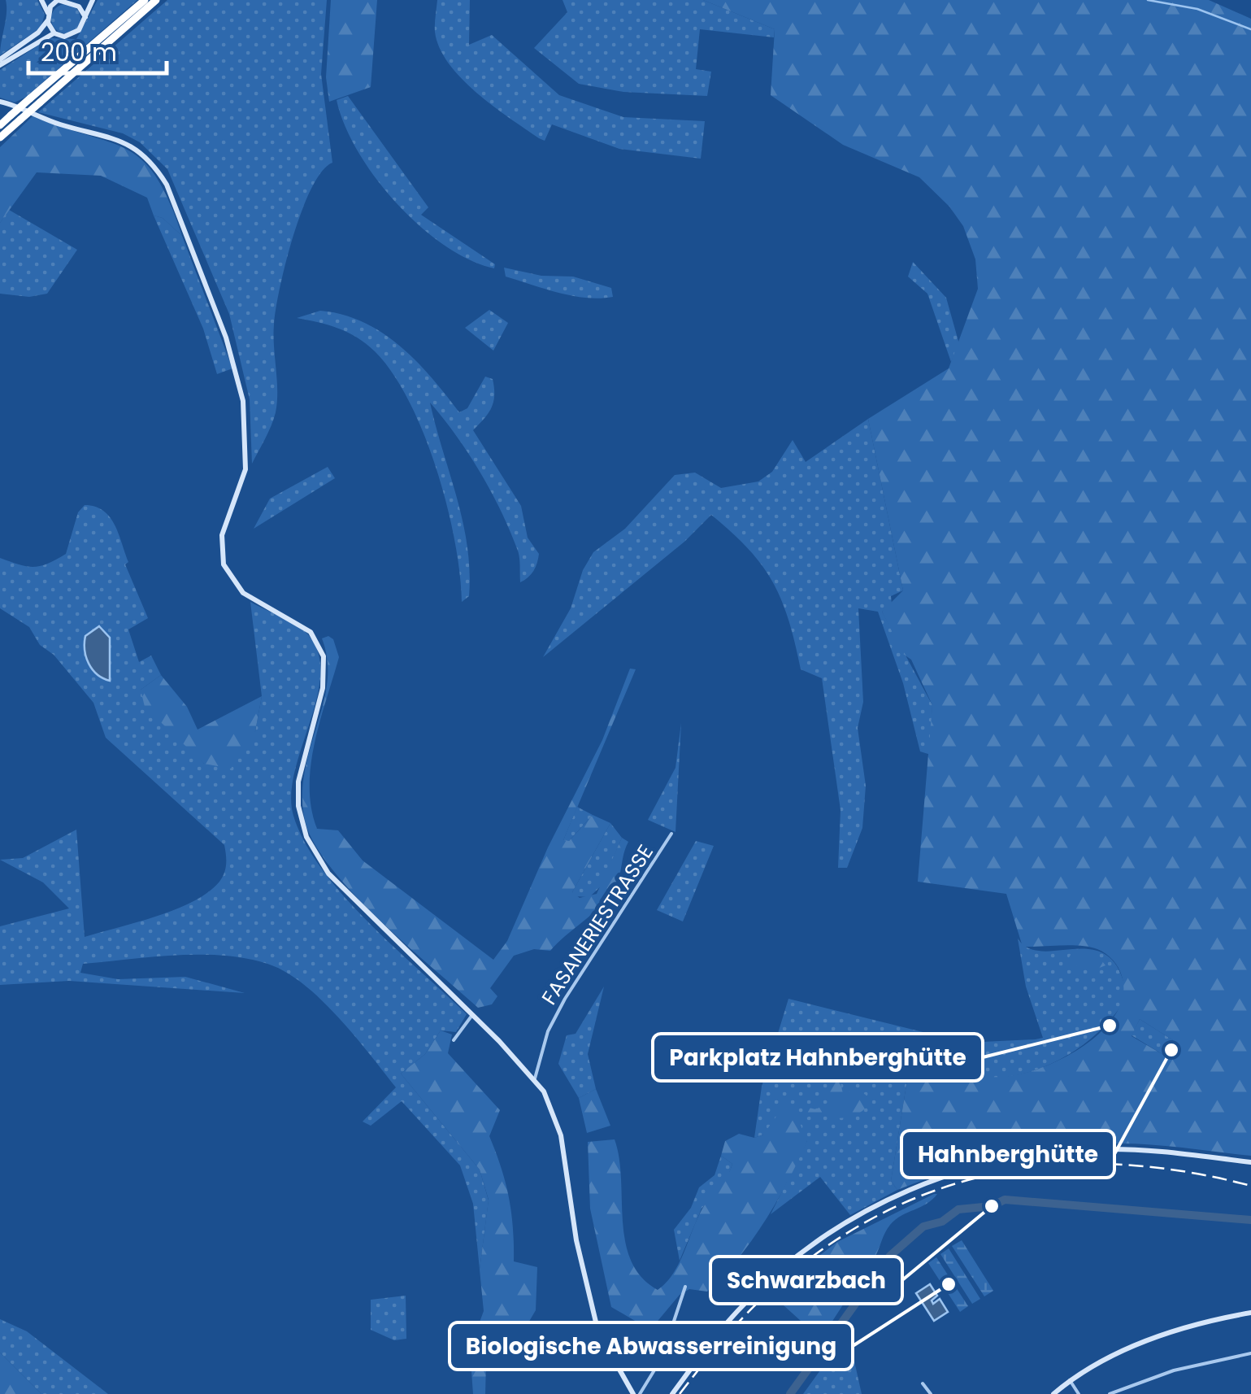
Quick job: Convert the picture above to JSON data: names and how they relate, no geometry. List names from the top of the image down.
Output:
{
  "streets": {
    "street": ["FASANERIESTRASSE"]
  },
  "places": [
    "Parkplatz Hahnberghütte",
    "Hahnberghütte",
    "Schwarzbach",
    "Biologische Abwasserreinigung"
  ],
  "scale_bar": "200 m"
}
